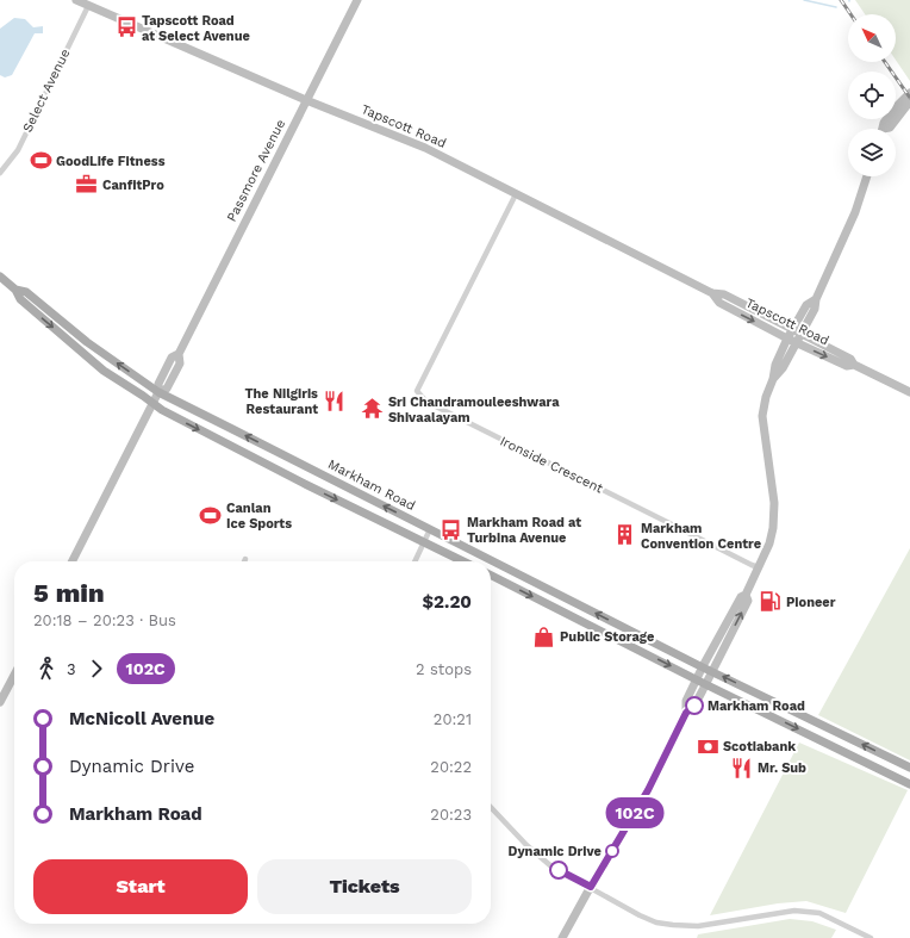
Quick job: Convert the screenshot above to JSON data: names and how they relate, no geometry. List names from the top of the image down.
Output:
{
  "streets": {
    "main road": ["Markham Road"],
    "street": [
      "Select Avenue",
      "Tapscott Road",
      "Passmore Avenue",
      "Ironside Crescent"
    ]
  },
  "crossings": [
    ["Select Avenue", "Tapscott Road"],
    ["Tapscott Road", "Passmore Avenue"],
    ["Tapscott Road", "Ironside Crescent"],
    ["Passmore Avenue", "Markham Road"]
  ],
  "places": {
    "bus stop": ["Tapscott Road at Select Avenue", "Markham Road at Turbina Avenue"],
    "sports": ["GoodLife Fitness", "Canlan Ice Sports"],
    "office": ["CanfitPro"],
    "restaurant": ["The Nilgiris Restaurant", "Mr. Sub"],
    "temple": ["Sri Chandramouleeshwara Shivaalayam"],
    "building": ["Markham Convention Centre"],
    "fuel station": ["Pioneer"],
    "shop": ["Public Storage"],
    "other": ["Markham Road", "Dynamic Drive"],
    "bank": ["Scotiabank"]
  },
  "lines": ["bus line 102C"],
  "north": "top left",
  "page": {
    "on_map": "102C",
    "heading": ["5 min", "20:18 – 20:23 · Bus", "$2.20"],
    "legs": ["3", "102C", "2 stops"],
    "list": [
      {
        "name": "McNicoll Avenue",
        "value": "20:21"
      },
      {
        "name": "Dynamic Drive",
        "value": "20:22"
      },
      {
        "name": "Markham Road",
        "value": "20:23"
      }
    ],
    "buttons": ["Start", "Tickets"]
  }
}
